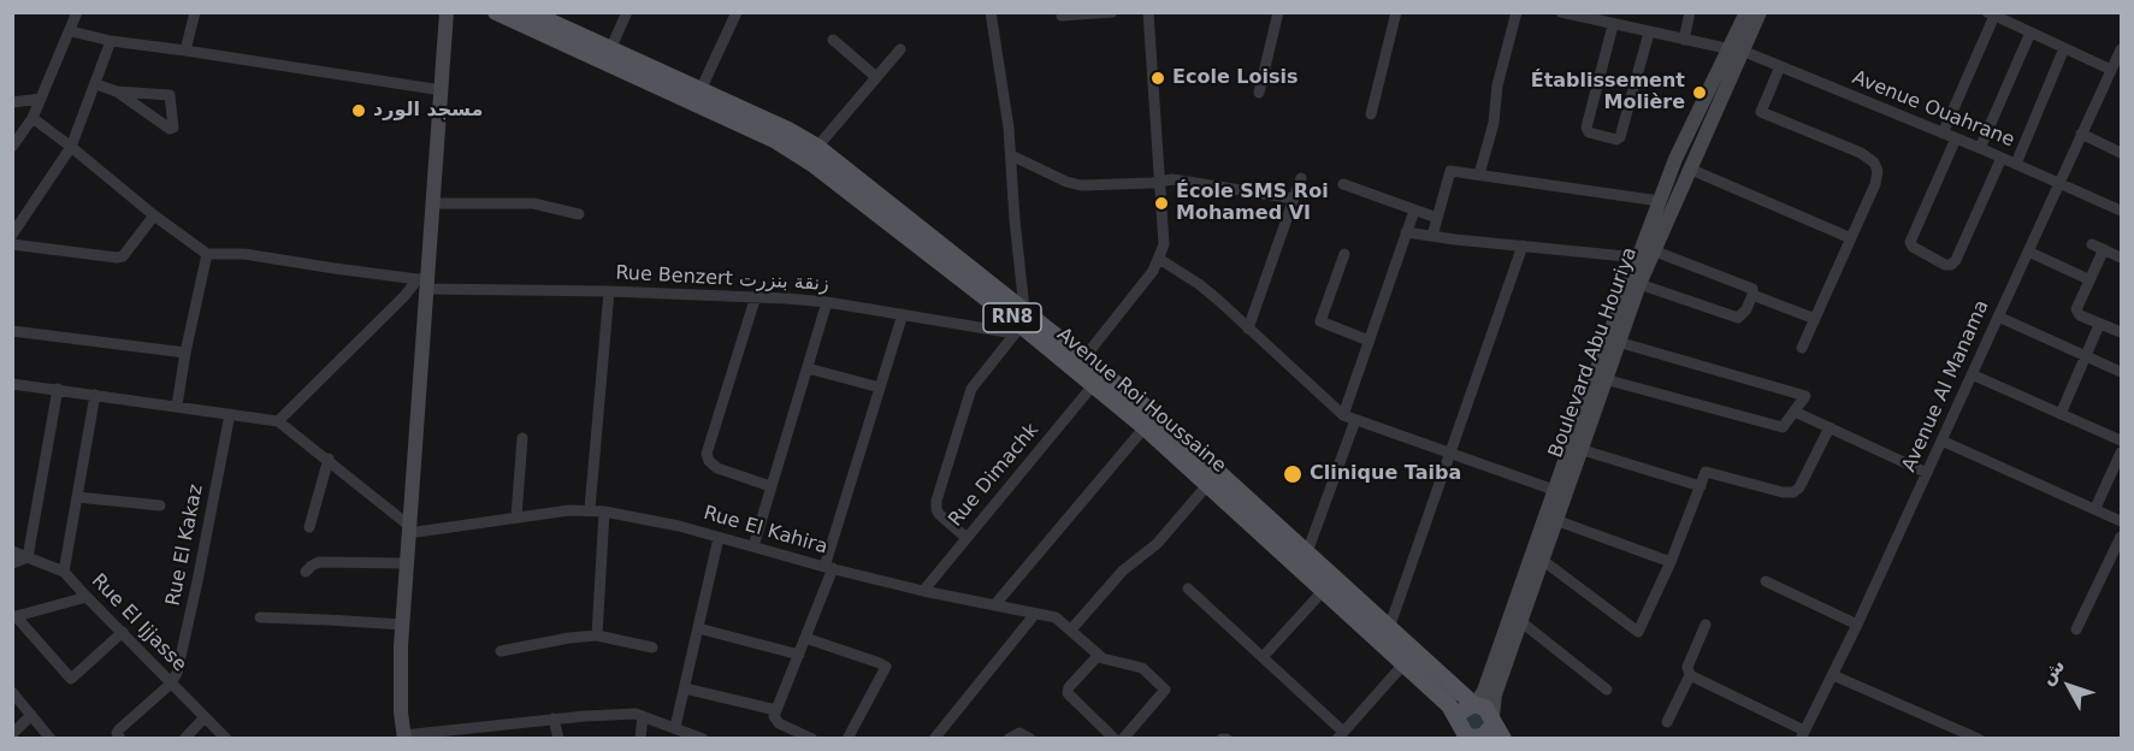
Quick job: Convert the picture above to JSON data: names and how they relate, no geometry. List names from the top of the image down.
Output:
{
  "streets": {
    "main road": ["RN8", "Boulevard Abu Houriya", "Avenue Roi Houssaine"],
    "street": [
      "Avenue Ouahrane",
      "Rue Benzert زنقة بنزرت",
      "Avenue Al Manama",
      "Rue Dimachk",
      "Rue El Kahira",
      "Rue El Kakaz",
      "Rue El Ijjasse"
    ]
  },
  "crossings": [
    ["Avenue Ouahrane", "Boulevard Abu Houriya"],
    ["Avenue Ouahrane", "Avenue Al Manama"],
    ["Rue Benzert زنقة بنزرت", "Avenue Roi Houssaine"],
    ["RN8", "Boulevard Abu Houriya"],
    ["RN8", "Avenue Roi Houssaine"],
    ["Boulevard Abu Houriya", "Avenue Roi Houssaine"],
    ["Avenue Roi Houssaine", "Rue Dimachk"],
    ["Rue Dimachk", "Rue El Kahira"],
    ["Rue El Kakaz", "Rue El Ijjasse"]
  ],
  "places": [
    "Ecole Loisis",
    "Établissement Molière",
    "مسجد الورد",
    "École SMS Roi Mohamed VI",
    "Clinique Taiba"
  ],
  "north": "top left"
}
